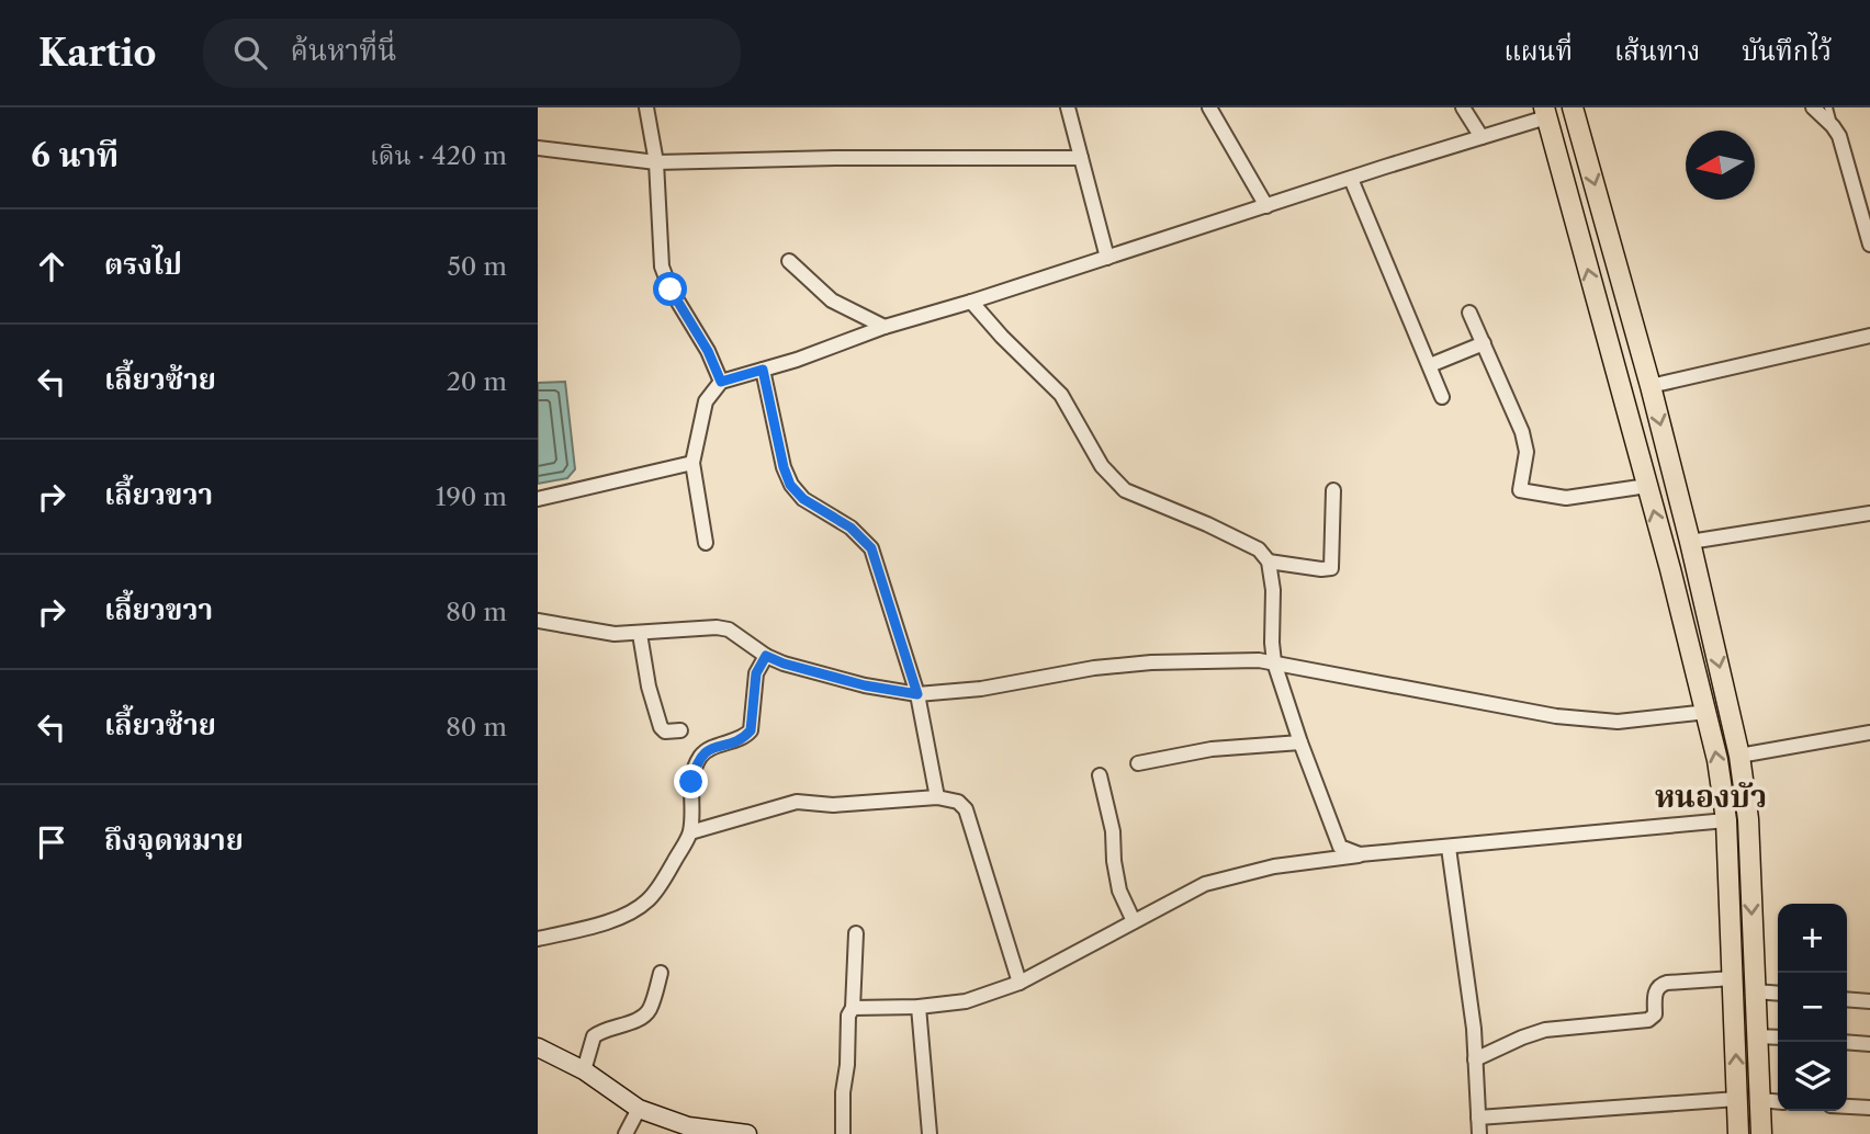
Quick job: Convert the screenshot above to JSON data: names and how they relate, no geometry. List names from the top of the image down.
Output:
{
  "districts": ["หนองบัว"],
  "north": "left",
  "page": {
    "header": "Kartio",
    "search": "ค้นหาที่นี่",
    "nav": ["แผนที่", "เส้นทาง", "บันทึกไว้"],
    "heading": ["6 นาที", "เดิน · 420 m"],
    "list": [
      ["ตรงไป", "50 m"],
      ["เลี้ยวซ้าย", "20 m"],
      ["เลี้ยวขวา", "190 m"],
      ["เลี้ยวขวา", "80 m"],
      ["เลี้ยวซ้าย", "80 m"],
      "ถึงจุดหมาย"
    ],
    "map_buttons": ["+", "−"]
  }
}
